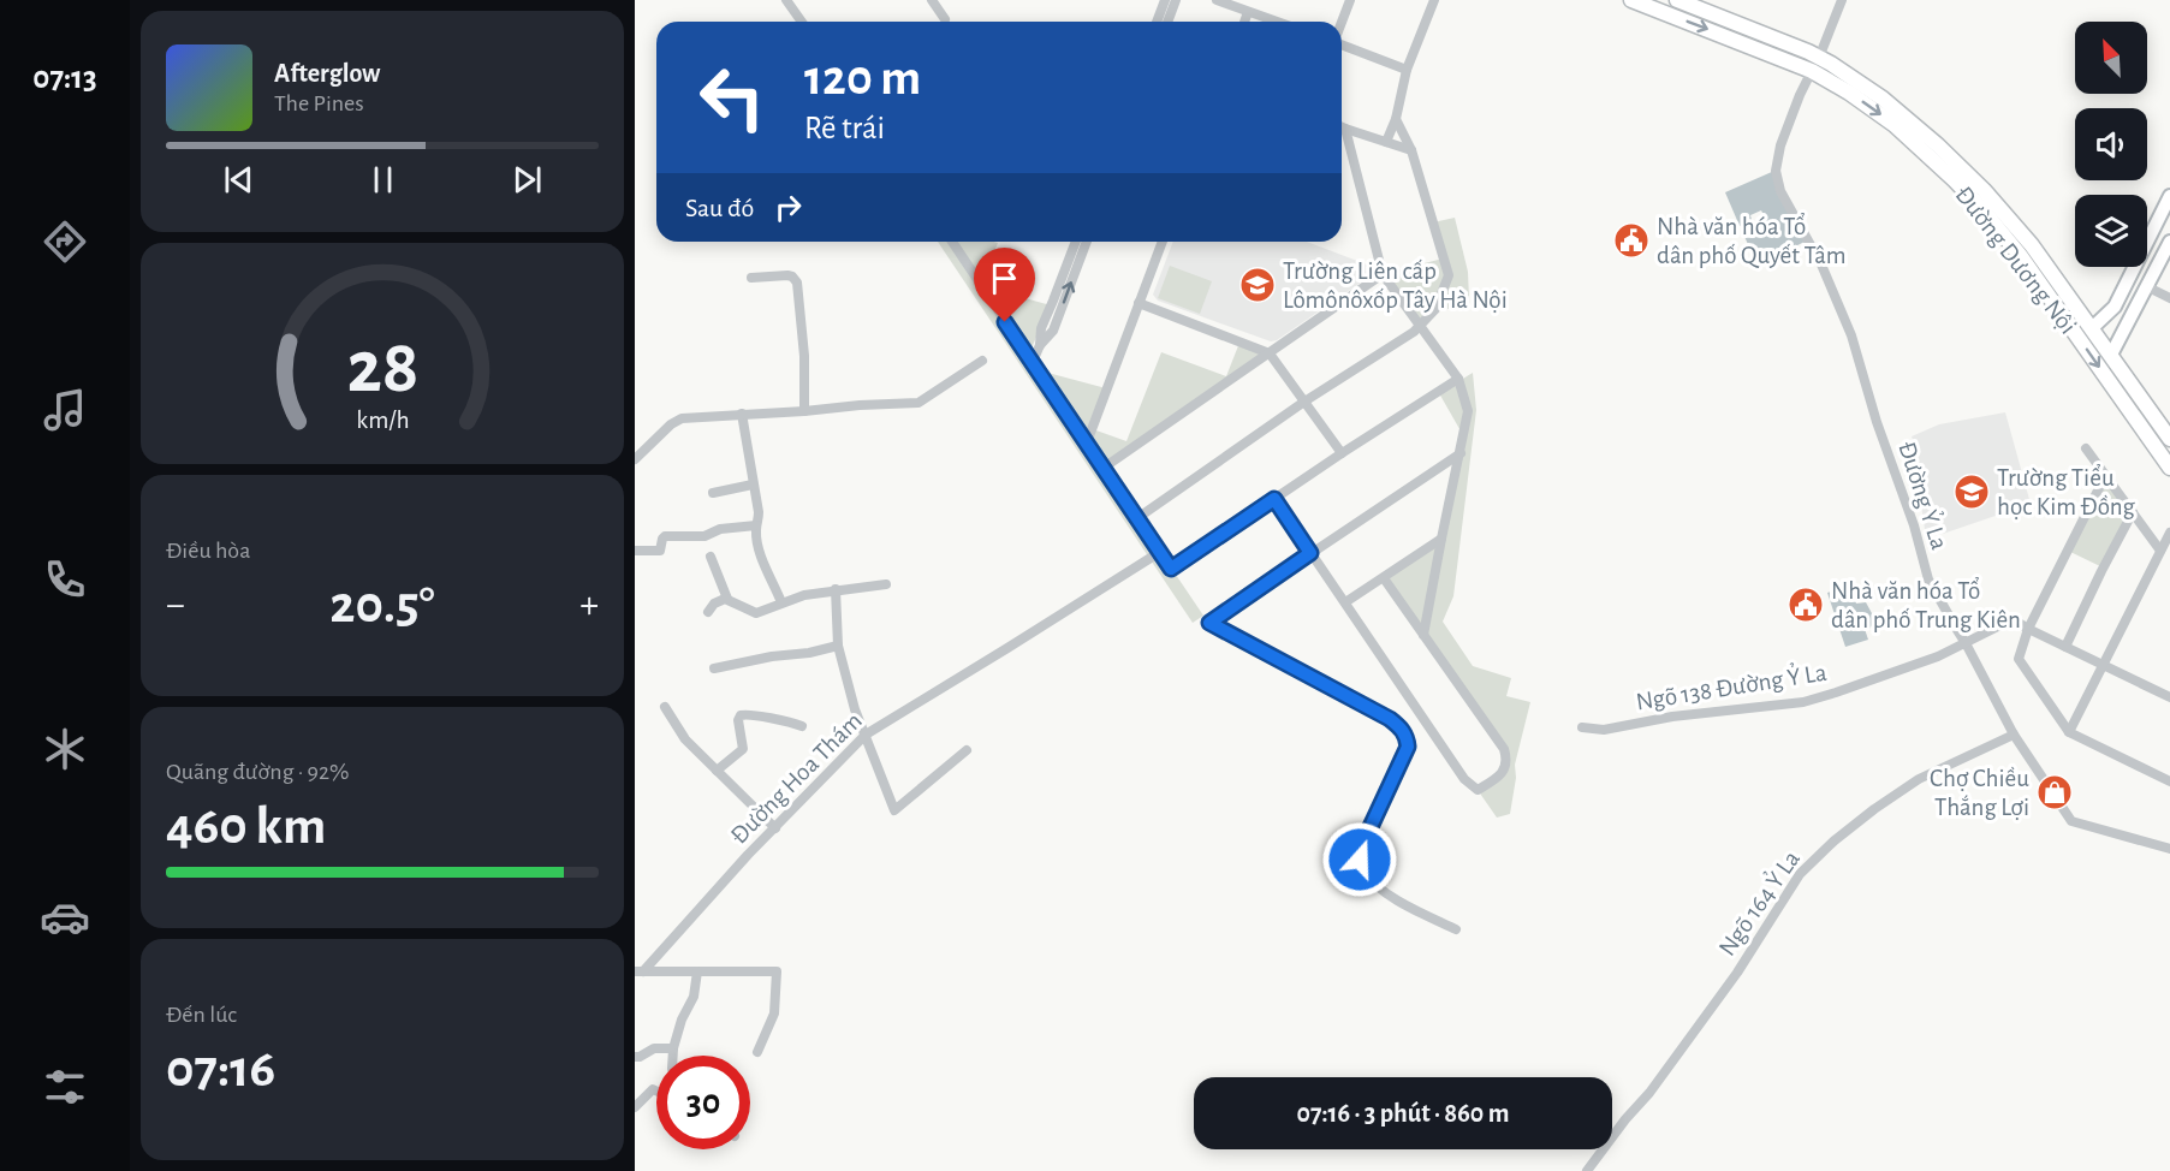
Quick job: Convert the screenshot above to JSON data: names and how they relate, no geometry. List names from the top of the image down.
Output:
{
  "streets": {
    "main road": ["Đường Dương Nội"],
    "street": [
      "Đường Ỷ La",
      "Ngõ 138 Đường Ỷ La",
      "Đường Hoa Thám",
      "Ngõ 164 Ỷ La"
    ]
  },
  "crossings": [
    ["Đường Dương Nội", "Đường Ỷ La"],
    ["Đường Ỷ La", "Ngõ 138 Đường Ỷ La"],
    ["Đường Ỷ La", "Ngõ 164 Ỷ La"]
  ],
  "places": {
    "public building": ["Nhà văn hóa Tổ dân phố Quyết Tâm", "Nhà văn hóa Tổ dân phố Trung Kiên"],
    "school or university": ["Trường Liên cấp Lômônôxốp Tây Hà Nội", "Trường Tiểu học Kim Đồng"],
    "shop": ["Chợ Chiều Thắng Lợi"]
  },
  "north": "top left",
  "page": {
    "tabs": "07:13",
    "turn": ["120 m", "Rẽ trái"],
    "song": ["Afterglow", "The Pines"],
    "then": "Sau đó",
    "tile": [
      "Điều hòa",
      ["Quãng đường · 92%", "460 km"],
      ["Đến lúc", "07:16"]
    ],
    "heat": ["−", "20.5°", "+"],
    "limit": "30",
    "trip": "07:16 · 3 phút · 860 m",
    "gauge": ["28", "km/h"]
  }
}
